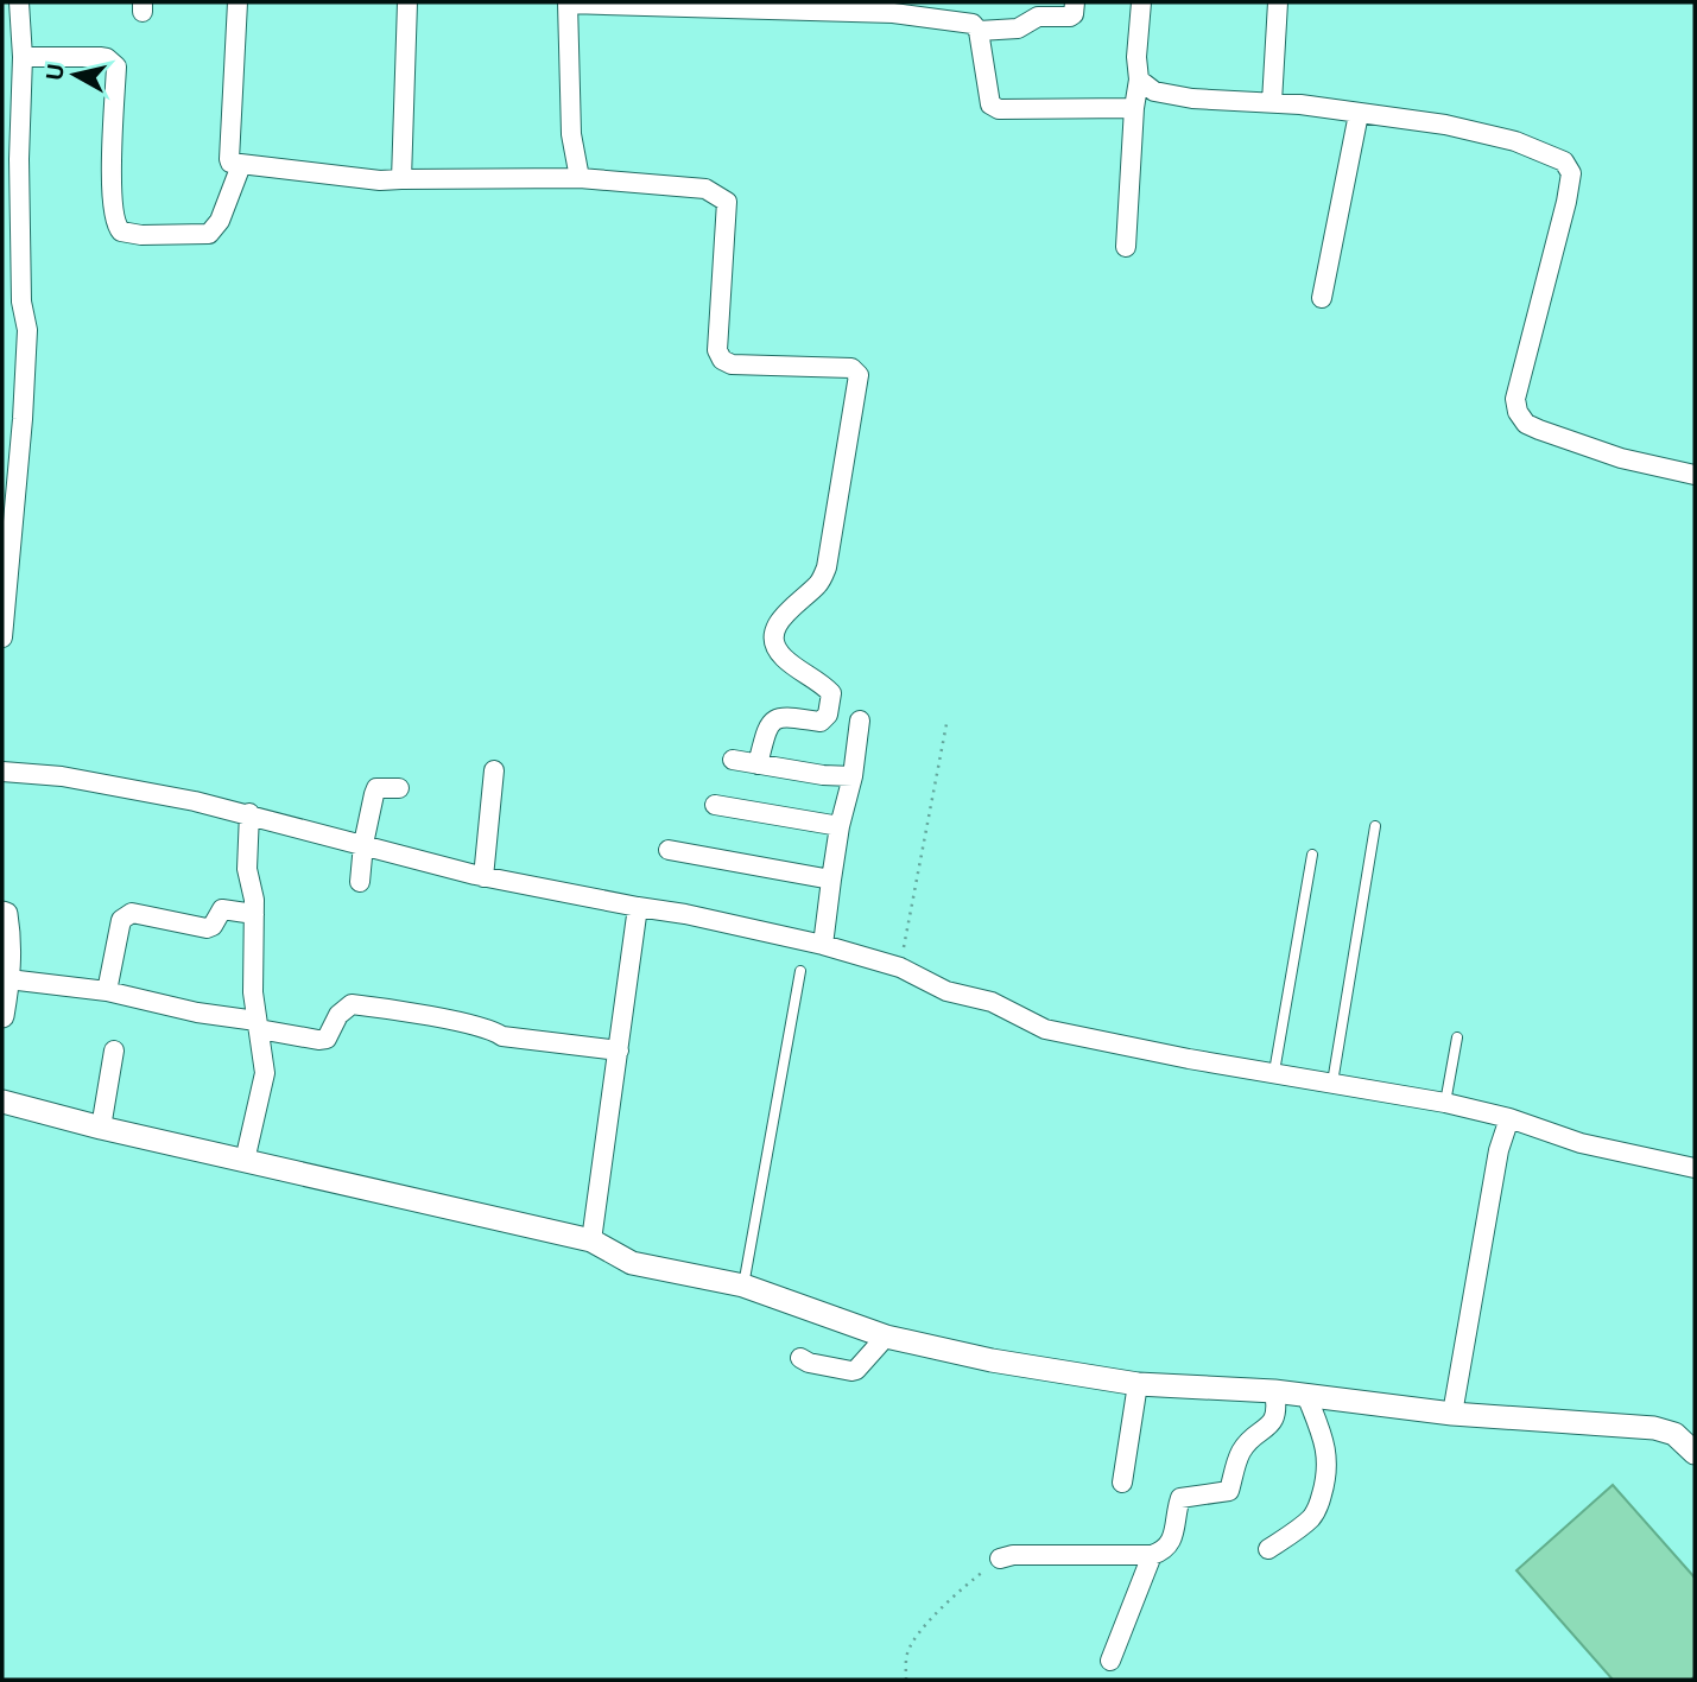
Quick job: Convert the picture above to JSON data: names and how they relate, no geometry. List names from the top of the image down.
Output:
{
  "north": "left"
}
